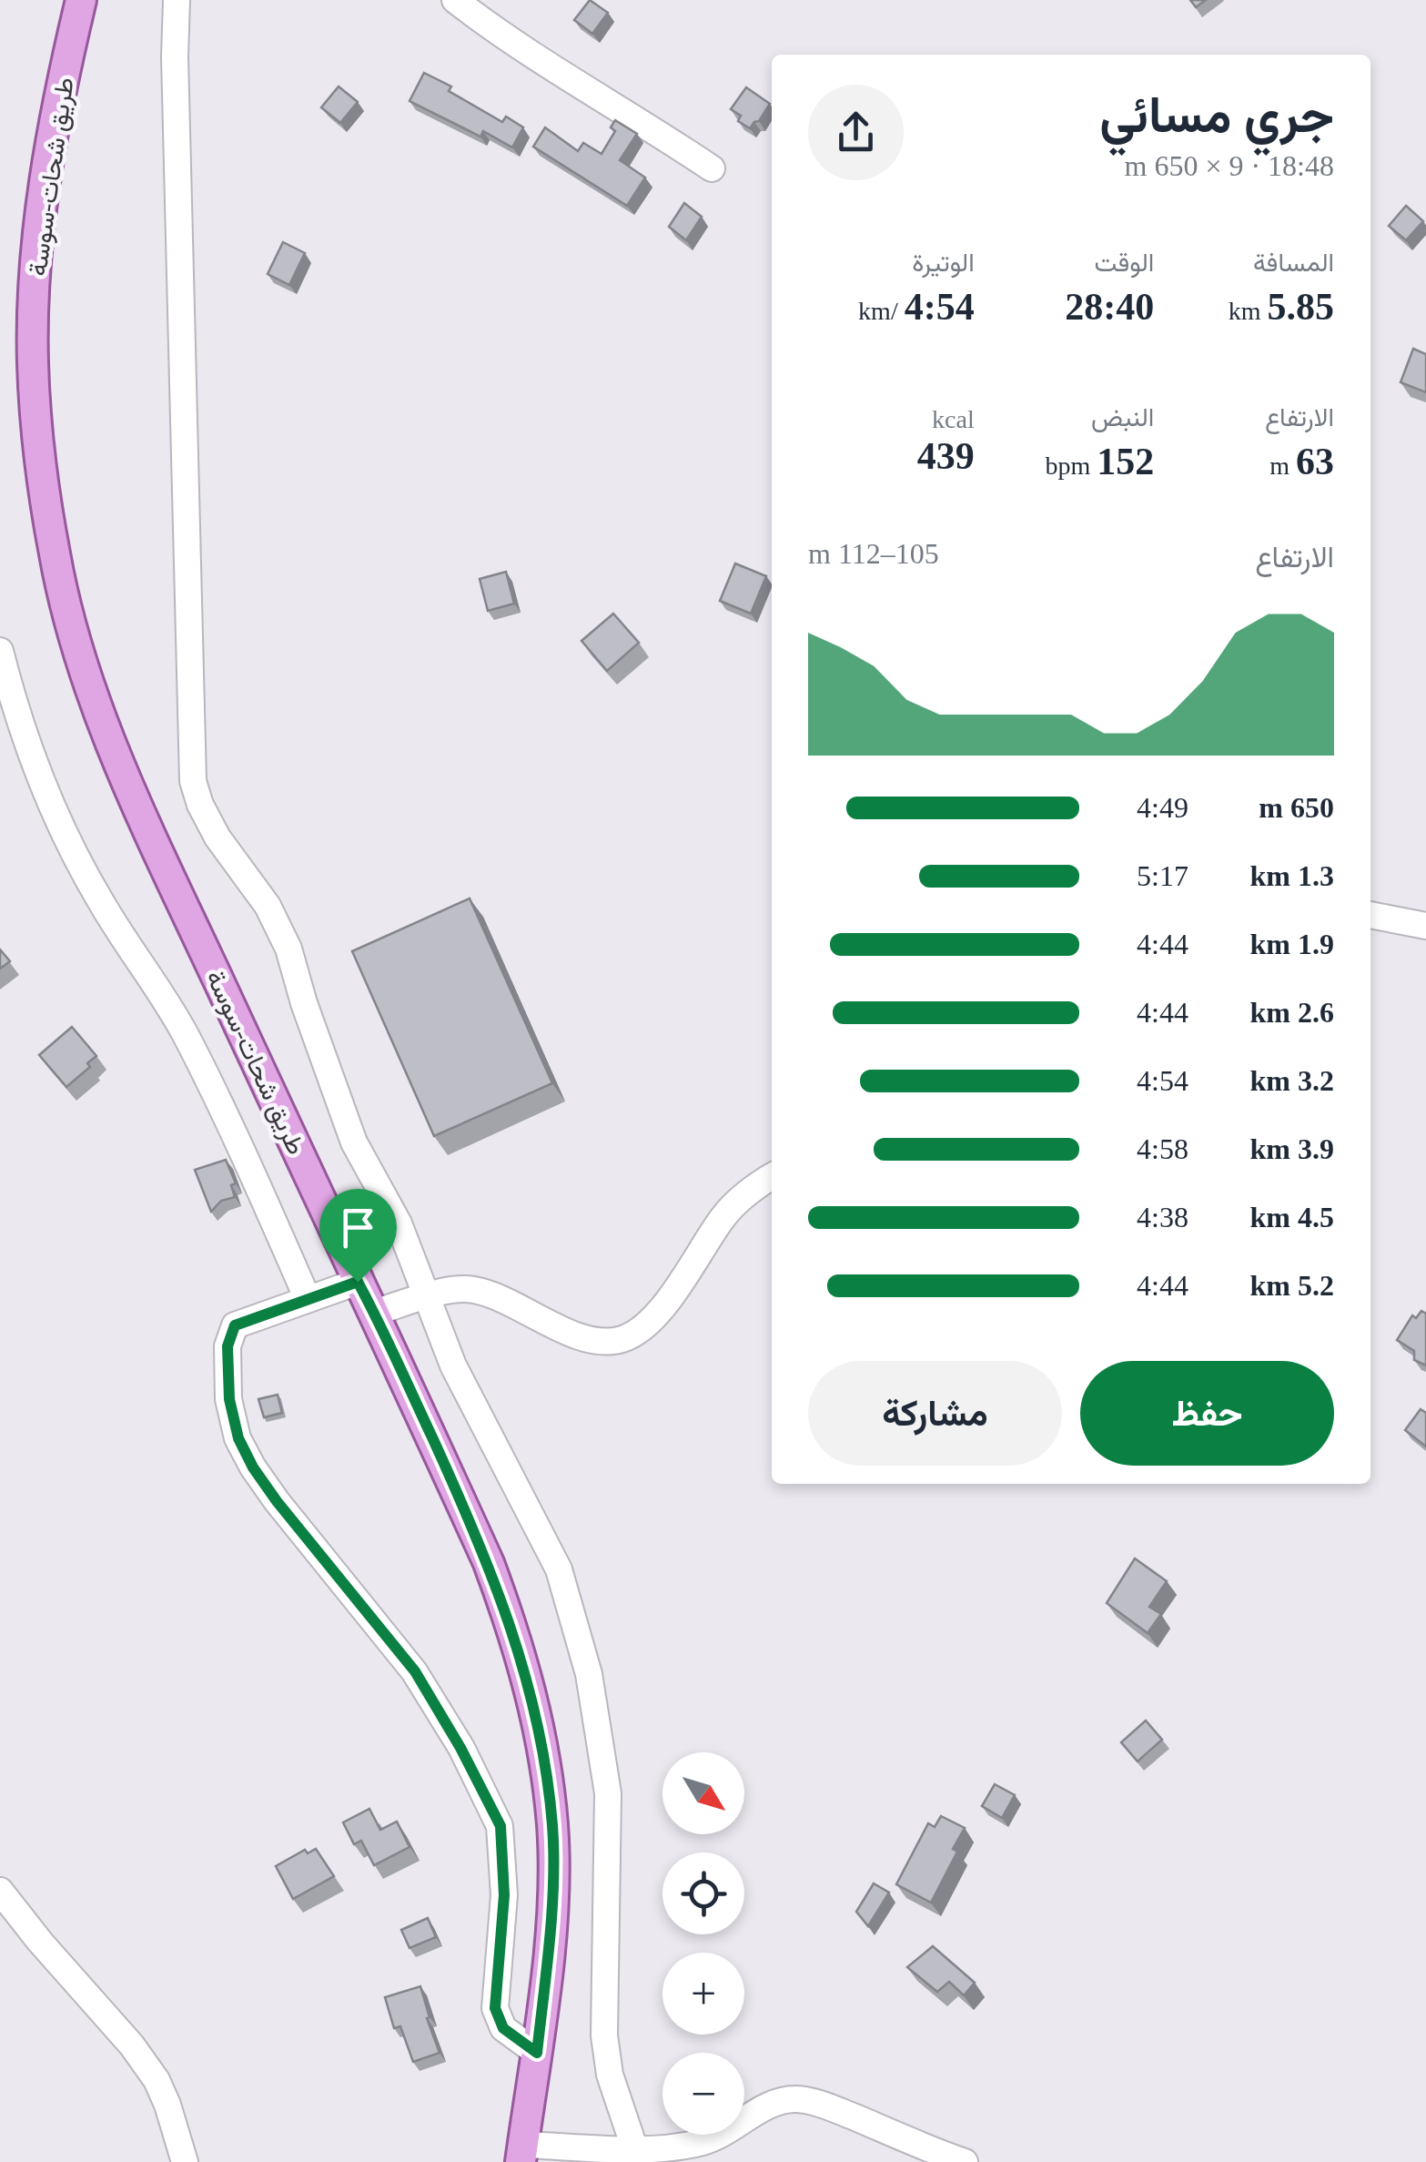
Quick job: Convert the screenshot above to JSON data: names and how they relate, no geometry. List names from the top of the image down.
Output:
{
  "streets": {
    "main road": ["طريق شحات-سوسة"]
  },
  "north": "bottom right",
  "page": {
    "heading": ["جري مسائي", "18:48 · 9 × 650 m"],
    "stats": [
      ["المسافة", "5.85 km"],
      ["الوقت", "28:40"],
      ["الوتيرة", "4:54 /km"],
      ["الارتفاع", "63 m"],
      ["النبض", "152 bpm"],
      ["kcal", "439"]
    ],
    "chart": ["الارتفاع", "105–112 m"],
    "list": [
      {
        "name": "650 m",
        "note": "4:49"
      },
      {
        "name": "1.3 km",
        "note": "5:17"
      },
      {
        "name": "1.9 km",
        "note": "4:44"
      },
      {
        "name": "2.6 km",
        "note": "4:44"
      },
      {
        "name": "3.2 km",
        "note": "4:54"
      },
      {
        "name": "3.9 km",
        "note": "4:58"
      },
      {
        "name": "4.5 km",
        "note": "4:38"
      },
      {
        "name": "5.2 km",
        "note": "4:44"
      }
    ],
    "buttons": ["حفظ", "مشاركة"],
    "map_buttons": ["+", "−"]
  }
}
